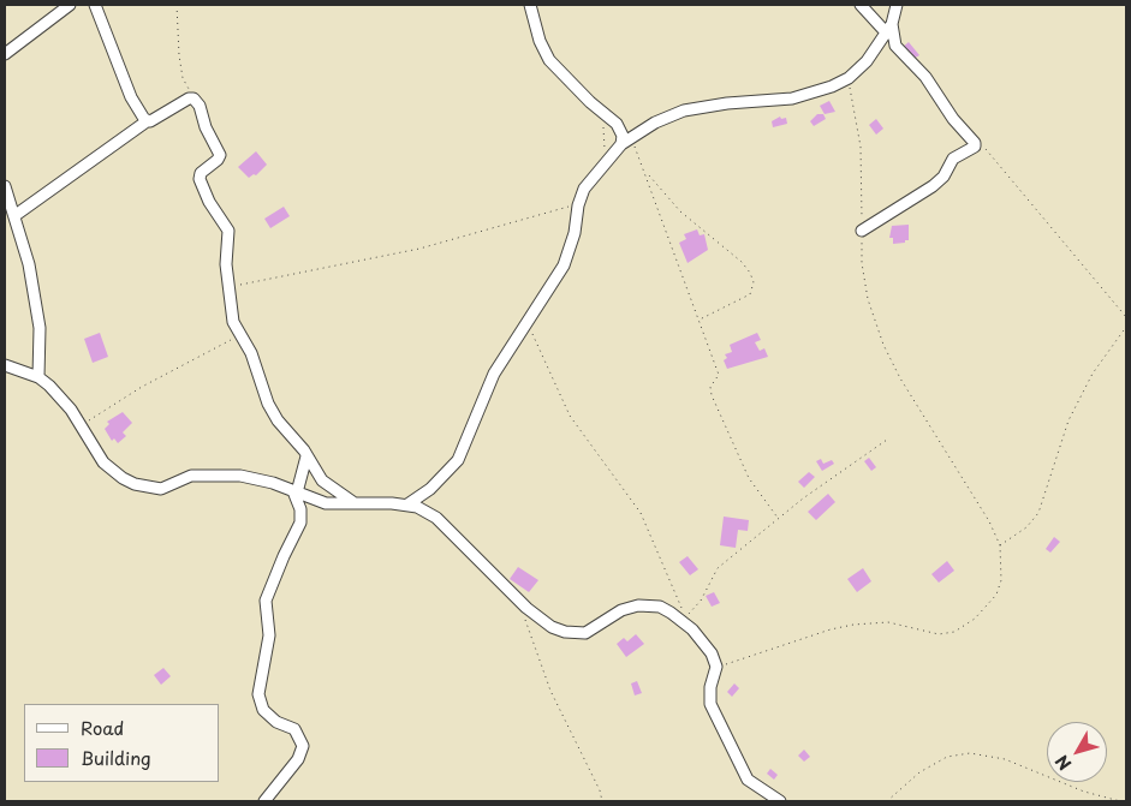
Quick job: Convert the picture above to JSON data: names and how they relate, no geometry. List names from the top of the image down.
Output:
{
  "legend": ["Road", "Building"],
  "north": "bottom left"
}
